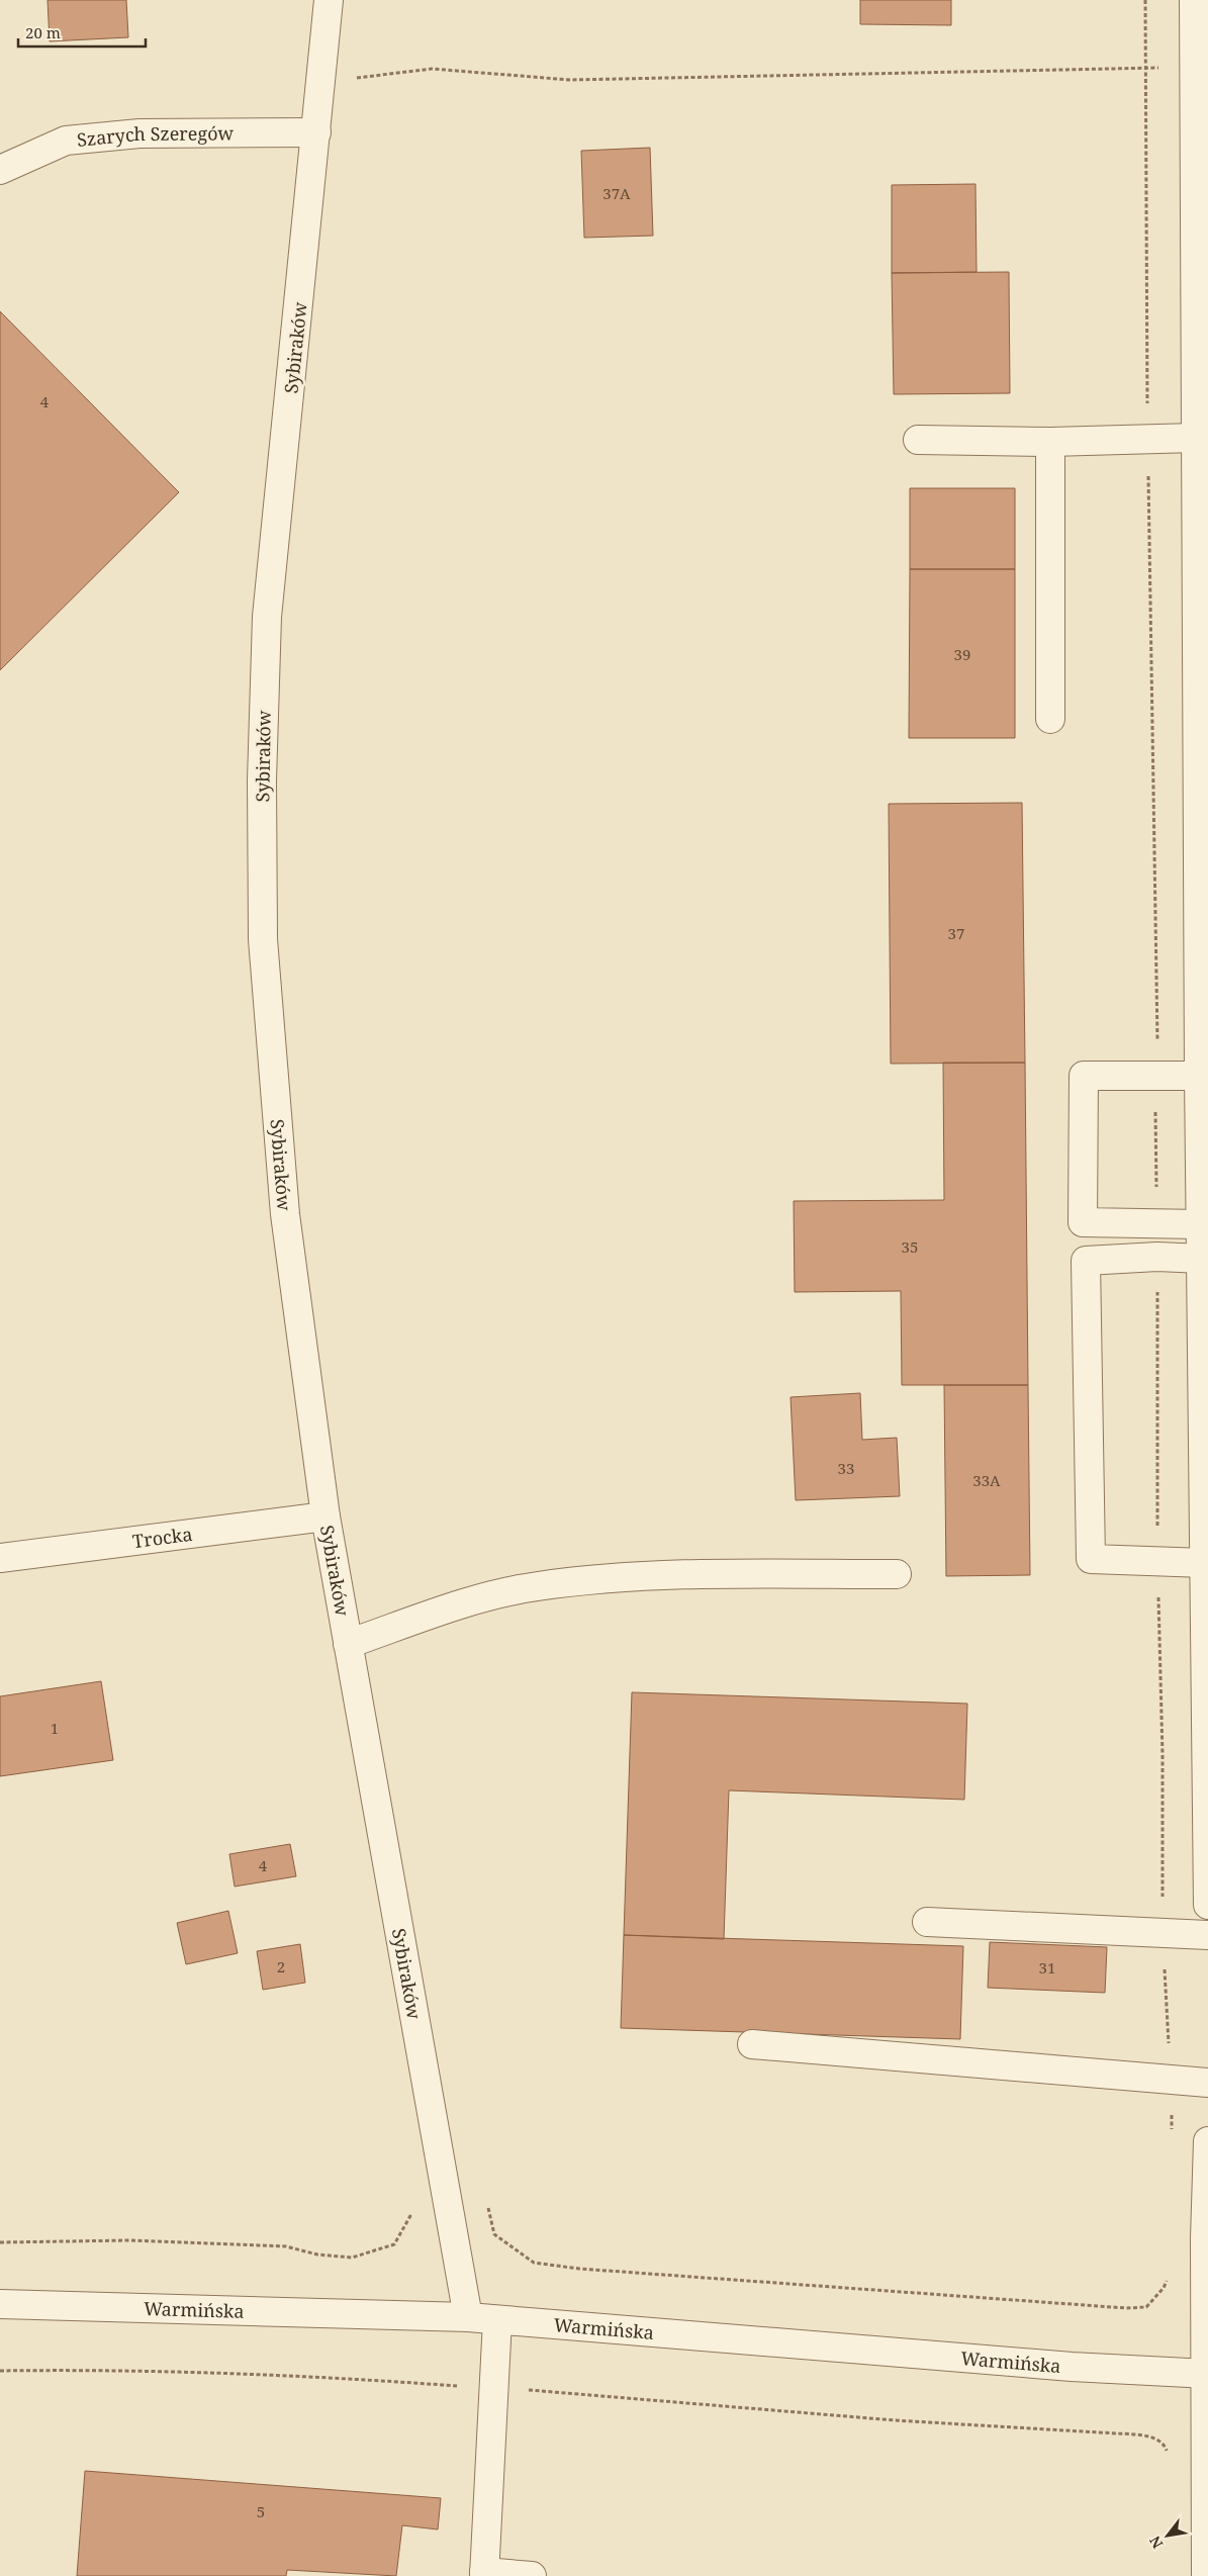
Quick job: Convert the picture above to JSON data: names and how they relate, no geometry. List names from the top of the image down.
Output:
{
  "streets": {
    "street": [
      "Szarych Szeregów",
      "Sybiraków",
      "Trocka",
      "Warmińska"
    ]
  },
  "crossings": [
    ["Szarych Szeregów", "Sybiraków"],
    ["Sybiraków", "Trocka"],
    ["Sybiraków", "Warmińska"]
  ],
  "house_numbers": [
    "37A",
    "4",
    "39",
    "37",
    "35",
    "33",
    "33A",
    "1",
    "4",
    "2",
    "31",
    "5"
  ],
  "scale_bar": "20 m",
  "north": "bottom left"
}
